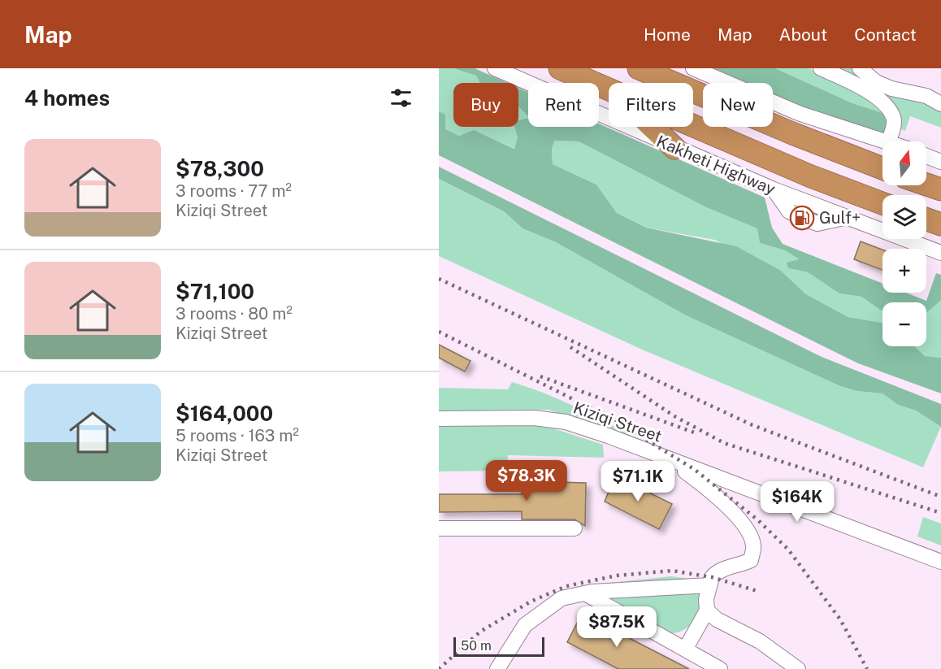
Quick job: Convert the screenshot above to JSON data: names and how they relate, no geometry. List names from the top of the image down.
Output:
{
  "streets": {
    "highway": ["Kakheti Highway"],
    "street": ["Kiziqi Street"]
  },
  "places": {
    "fuel station": ["Gulf+"]
  },
  "scale_bar": "50 m",
  "north": "top",
  "page": {
    "header": "Map",
    "nav": [
      "Home",
      "Map",
      "About",
      "Contact"
    ],
    "heading": "4 homes",
    "chip": [
      "Buy",
      "Rent",
      "Filters",
      "New"
    ],
    "list": [
      {
        "name": "$78,300",
        "note": "3 rooms · 77 m² · Kiziqi Street"
      },
      {
        "name": "$71,100",
        "note": "3 rooms · 80 m² · Kiziqi Street"
      },
      {
        "name": "$164,000",
        "note": "5 rooms · 163 m² · Kiziqi Street"
      }
    ],
    "map_buttons": ["+", "−"],
    "price": [
      "$78.3K",
      "$71.1K",
      "$164K",
      "$87.5K"
    ],
    "scale": "50 m"
  }
}
